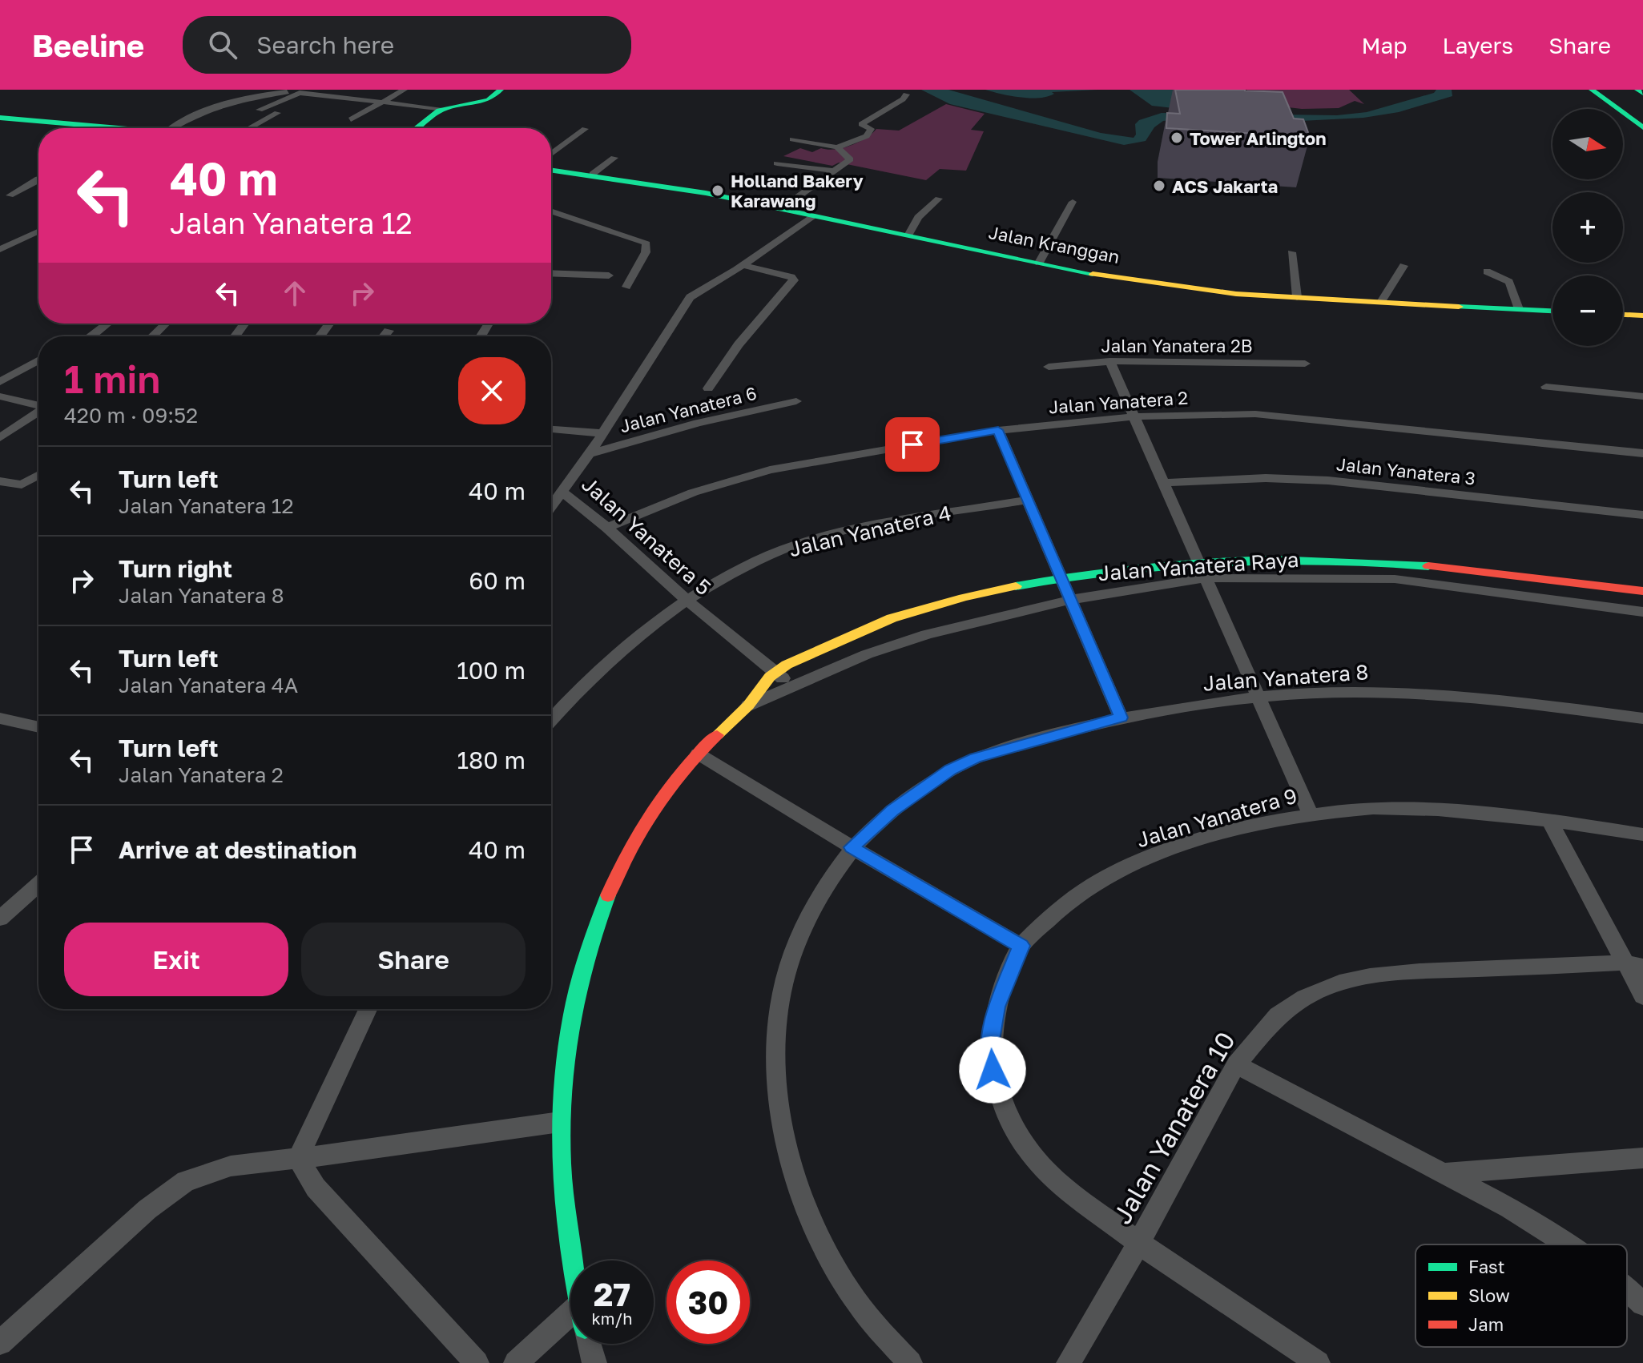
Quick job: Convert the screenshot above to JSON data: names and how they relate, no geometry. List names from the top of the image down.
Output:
{
  "streets": {
    "main road": ["Jalan Kranggan", "Jalan Yanatera Raya"],
    "street": [
      "Jalan Yanatera 2B",
      "Jalan Yanatera 2",
      "Jalan Yanatera 6",
      "Jalan Yanatera 3",
      "Jalan Yanatera 4",
      "Jalan Yanatera 5",
      "Jalan Yanatera 8",
      "Jalan Yanatera 9",
      "Jalan Yanatera 10"
    ]
  },
  "crossings": [
    ["Jalan Kranggan", "Jalan Yanatera 5"],
    ["Jalan Yanatera 2", "Jalan Yanatera 5"],
    ["Jalan Yanatera 6", "Jalan Yanatera 5"],
    ["Jalan Yanatera 4", "Jalan Yanatera 5"],
    ["Jalan Yanatera 5", "Jalan Yanatera Raya"]
  ],
  "places": ["Tower Arlington", "ACS Jakarta", "Holland Bakery Karawang"],
  "legend": ["Fast", "Slow", "Jam"],
  "north": "right",
  "page": {
    "header": "Beeline",
    "search": "Search here",
    "nav": ["Map", "Layers", "Share"],
    "map_buttons": ["+", "−"],
    "turn": ["40 m", "Jalan Yanatera 12"],
    "heading": ["1 min", "420 m · 09:52"],
    "list": [
      {
        "name": "Turn left",
        "note": "Jalan Yanatera 12",
        "value": "40 m"
      },
      {
        "name": "Turn right",
        "note": "Jalan Yanatera 8",
        "value": "60 m"
      },
      {
        "name": "Turn left",
        "note": "Jalan Yanatera 4A",
        "value": "100 m"
      },
      {
        "name": "Turn left",
        "note": "Jalan Yanatera 2",
        "value": "180 m"
      },
      {
        "name": "Arrive at destination",
        "value": "40 m"
      }
    ],
    "buttons": ["Exit", "Share"],
    "speed": "27 km/h",
    "limit": "30"
  }
}
